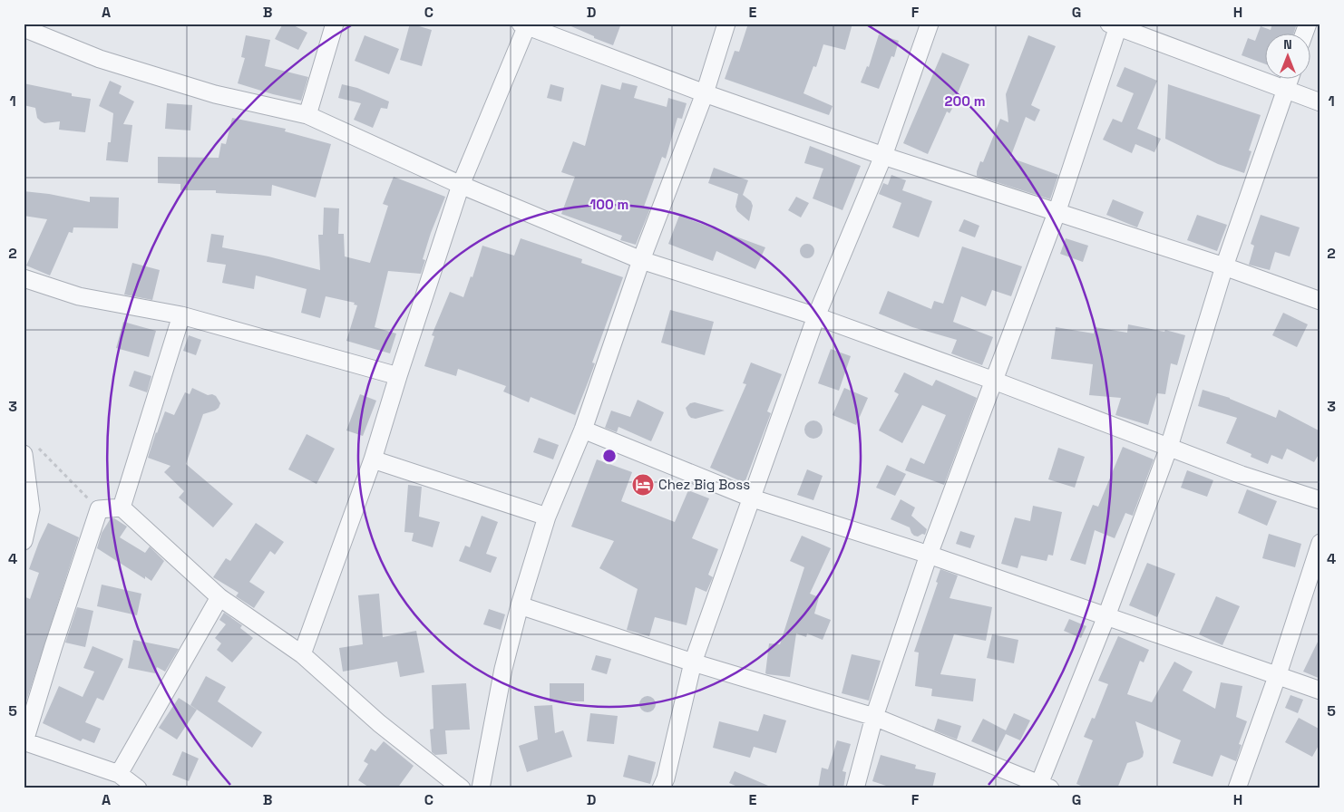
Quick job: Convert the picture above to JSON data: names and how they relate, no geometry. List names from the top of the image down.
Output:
{
  "places": {
    "hotel": ["Chez Big Boss"]
  },
  "north": "top",
  "grid": {
    "columns": [
      "A",
      "B",
      "C",
      "D",
      "E",
      "F",
      "G",
      "H"
    ],
    "rows": [
      "1",
      "2",
      "3",
      "4",
      "5"
    ]
  },
  "rings": ["200 m", "100 m"]
}
